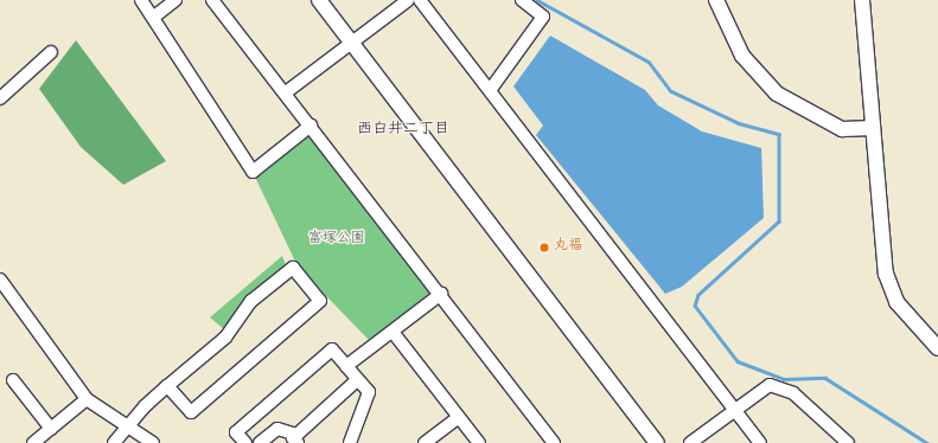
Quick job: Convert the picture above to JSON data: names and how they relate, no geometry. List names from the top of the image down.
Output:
{
  "districts": ["西白井二丁目"],
  "parks": ["富塚公園"],
  "places": ["丸福"]
}
